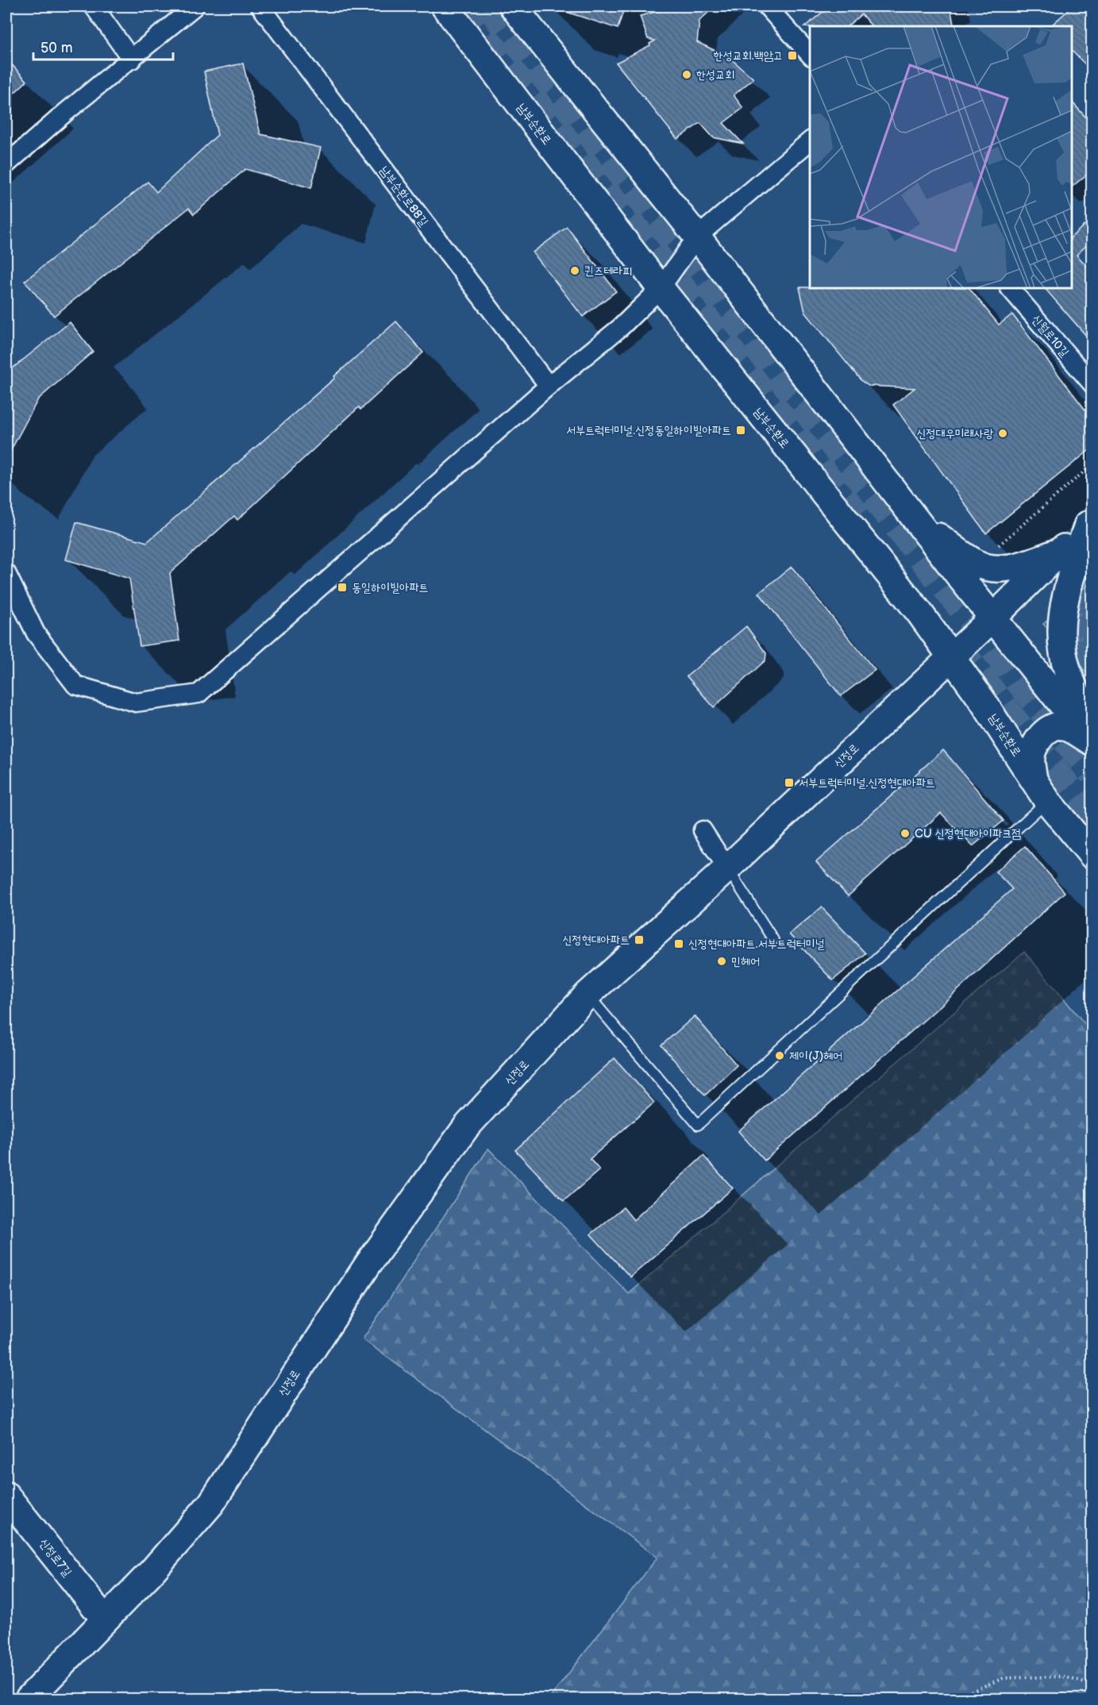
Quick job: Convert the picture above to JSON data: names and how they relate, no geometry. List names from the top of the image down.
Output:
{
  "streets": {
    "main road": ["남부순환로", "신정로", "신정로7길"],
    "street": ["남부순환로88길", "신월로10길"]
  },
  "crossings": [
    ["남부순환로", "신정로"],
    ["신정로", "신정로7길"]
  ],
  "places": {
    "transit": [
      "한성교회.백암고",
      "서부트럭터미널.신정동일하이빌아파트",
      "동일하이빌아파트",
      "서부트럭터미널.신정현대아파트",
      "신정현대아파트",
      "신정현대아파트.서부트럭터미널"
    ],
    "other": [
      "한성교회",
      "퀸즈테라피",
      "신정대우미래사랑",
      "CU 신정현대아이파크점",
      "민헤어",
      "제이(J)헤어"
    ]
  },
  "scale_bar": "50 m"
}
